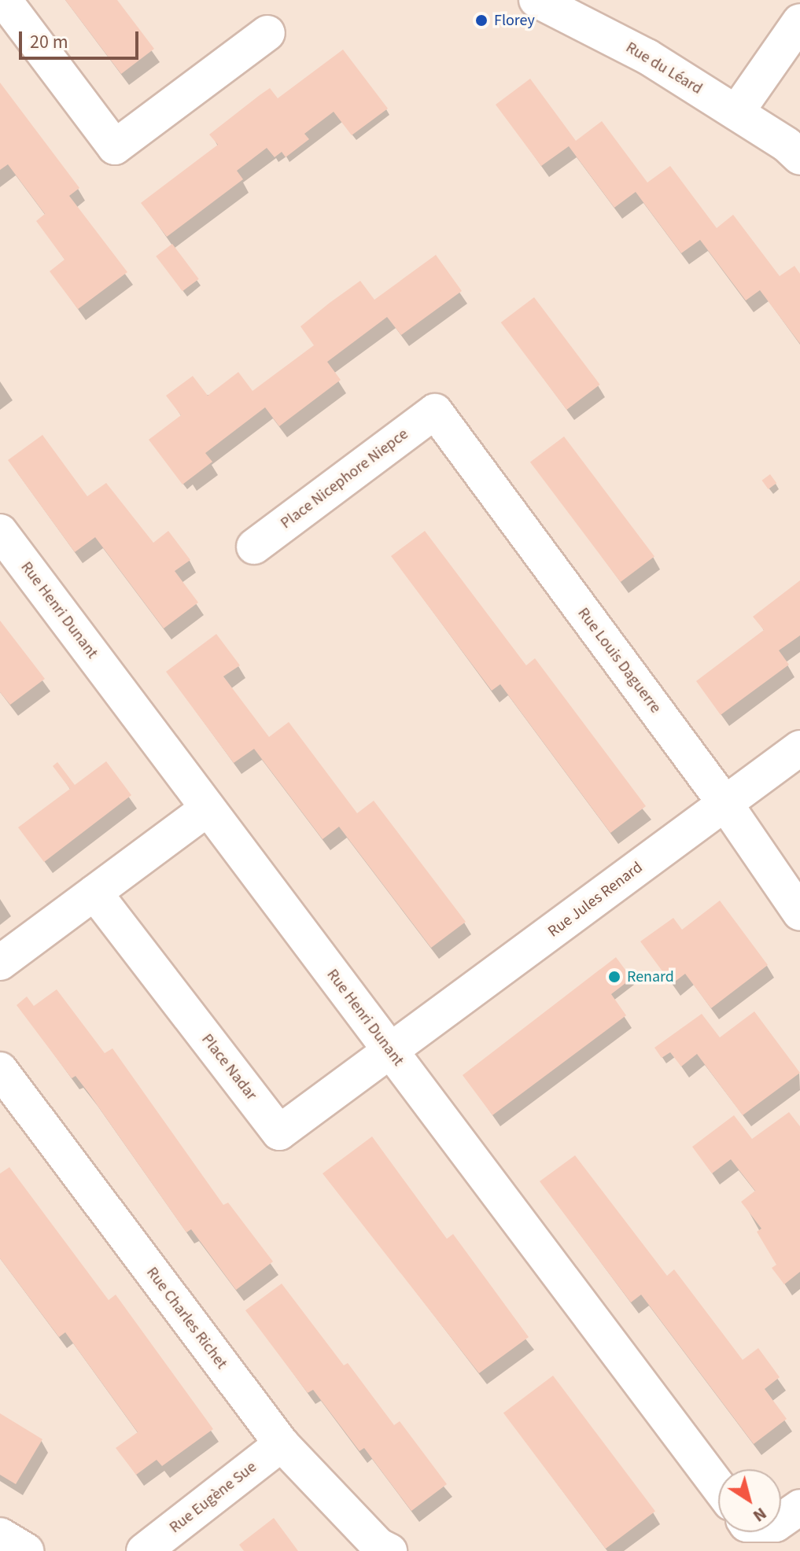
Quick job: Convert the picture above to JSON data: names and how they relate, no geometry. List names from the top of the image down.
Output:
{
  "streets": {
    "street": [
      "Rue du Léard",
      "Place Nicephore Niepce",
      "Rue Henri Dunant",
      "Rue Louis Daguerre",
      "Rue Jules Renard",
      "Place Nadar",
      "Rue Charles Richet",
      "Rue Eugène Sue"
    ]
  },
  "crossings": [
    ["Place Nicephore Niepce", "Rue Louis Daguerre"],
    ["Rue Henri Dunant", "Rue Jules Renard"],
    ["Rue Henri Dunant", "Place Nadar"],
    ["Rue Louis Daguerre", "Rue Jules Renard"],
    ["Rue Jules Renard", "Place Nadar"],
    ["Rue Charles Richet", "Rue Eugène Sue"]
  ],
  "places": ["Florey", "Renard"],
  "scale_bar": "20 m",
  "north": "bottom right"
}
